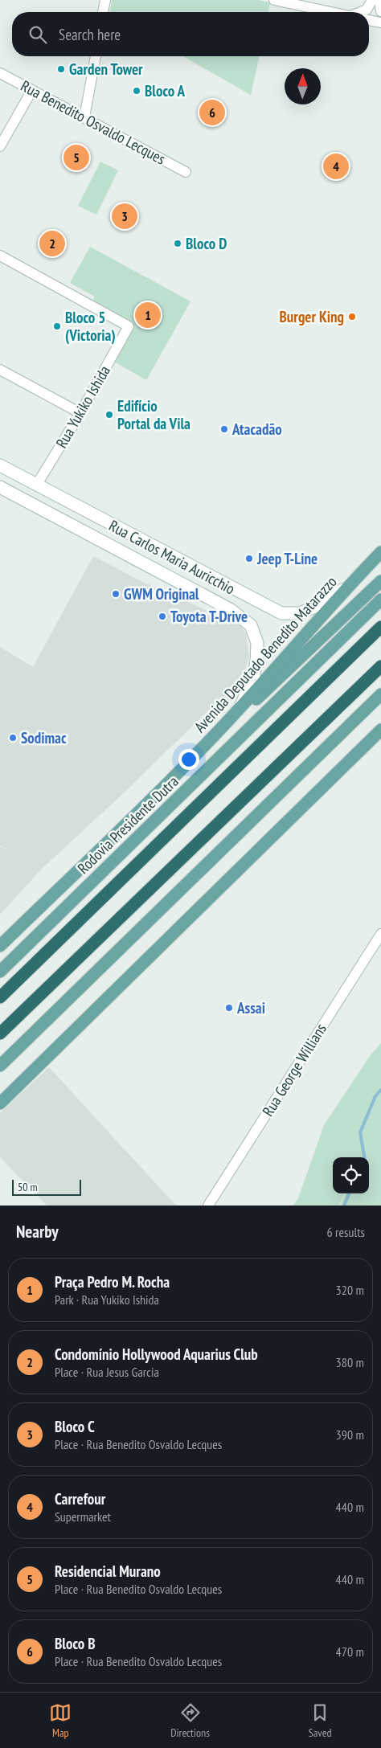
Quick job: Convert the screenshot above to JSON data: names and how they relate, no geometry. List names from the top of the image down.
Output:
{
  "streets": {
    "main road": ["Rua Carlos Maria Auricchio", "Avenida Deputado Benedito Matarazzo", "Rodovia Presidente Dutra"],
    "street": ["Rua Benedito Osvaldo Lecques", "Rua Yukiko Ishida", "Rua George Willians"]
  },
  "crossings": [
    ["Rua Yukiko Ishida", "Rua Carlos Maria Auricchio"],
    ["Rua Carlos Maria Auricchio", "Avenida Deputado Benedito Matarazzo"]
  ],
  "places": [
    "Garden Tower",
    "Bloco A",
    "Bloco D",
    "Burger King",
    "Bloco 5 (Victoria)",
    "Edifício Portal da Vila",
    "Atacadão",
    "Jeep T-Line",
    "GWM Original",
    "Toyota T-Drive",
    "Sodimac",
    "Assai"
  ],
  "scale_bar": "50 m",
  "north": "top",
  "page": {
    "search": "Search here",
    "pins": [
      "6",
      "5",
      "4",
      "3",
      "2",
      "1"
    ],
    "scale": "50 m",
    "heading": ["Nearby", "6 results"],
    "list": [
      {
        "mark": "1",
        "name": "Praça Pedro M. Rocha",
        "note": "Park · Rua Yukiko Ishida",
        "value": "320 m"
      },
      {
        "mark": "2",
        "name": "Condomínio Hollywood Aquarius Club",
        "note": "Place · Rua Jesus Garcia",
        "value": "380 m"
      },
      {
        "mark": "3",
        "name": "Bloco C",
        "note": "Place · Rua Benedito Osvaldo Lecques",
        "value": "390 m"
      },
      {
        "mark": "4",
        "name": "Carrefour",
        "note": "Supermarket",
        "value": "440 m"
      },
      {
        "mark": "5",
        "name": "Residencial Murano",
        "note": "Place · Rua Benedito Osvaldo Lecques",
        "value": "440 m"
      },
      {
        "mark": "6",
        "name": "Bloco B",
        "note": "Place · Rua Benedito Osvaldo Lecques",
        "value": "470 m"
      }
    ],
    "nav": ["Map", "Directions", "Saved"]
  }
}
